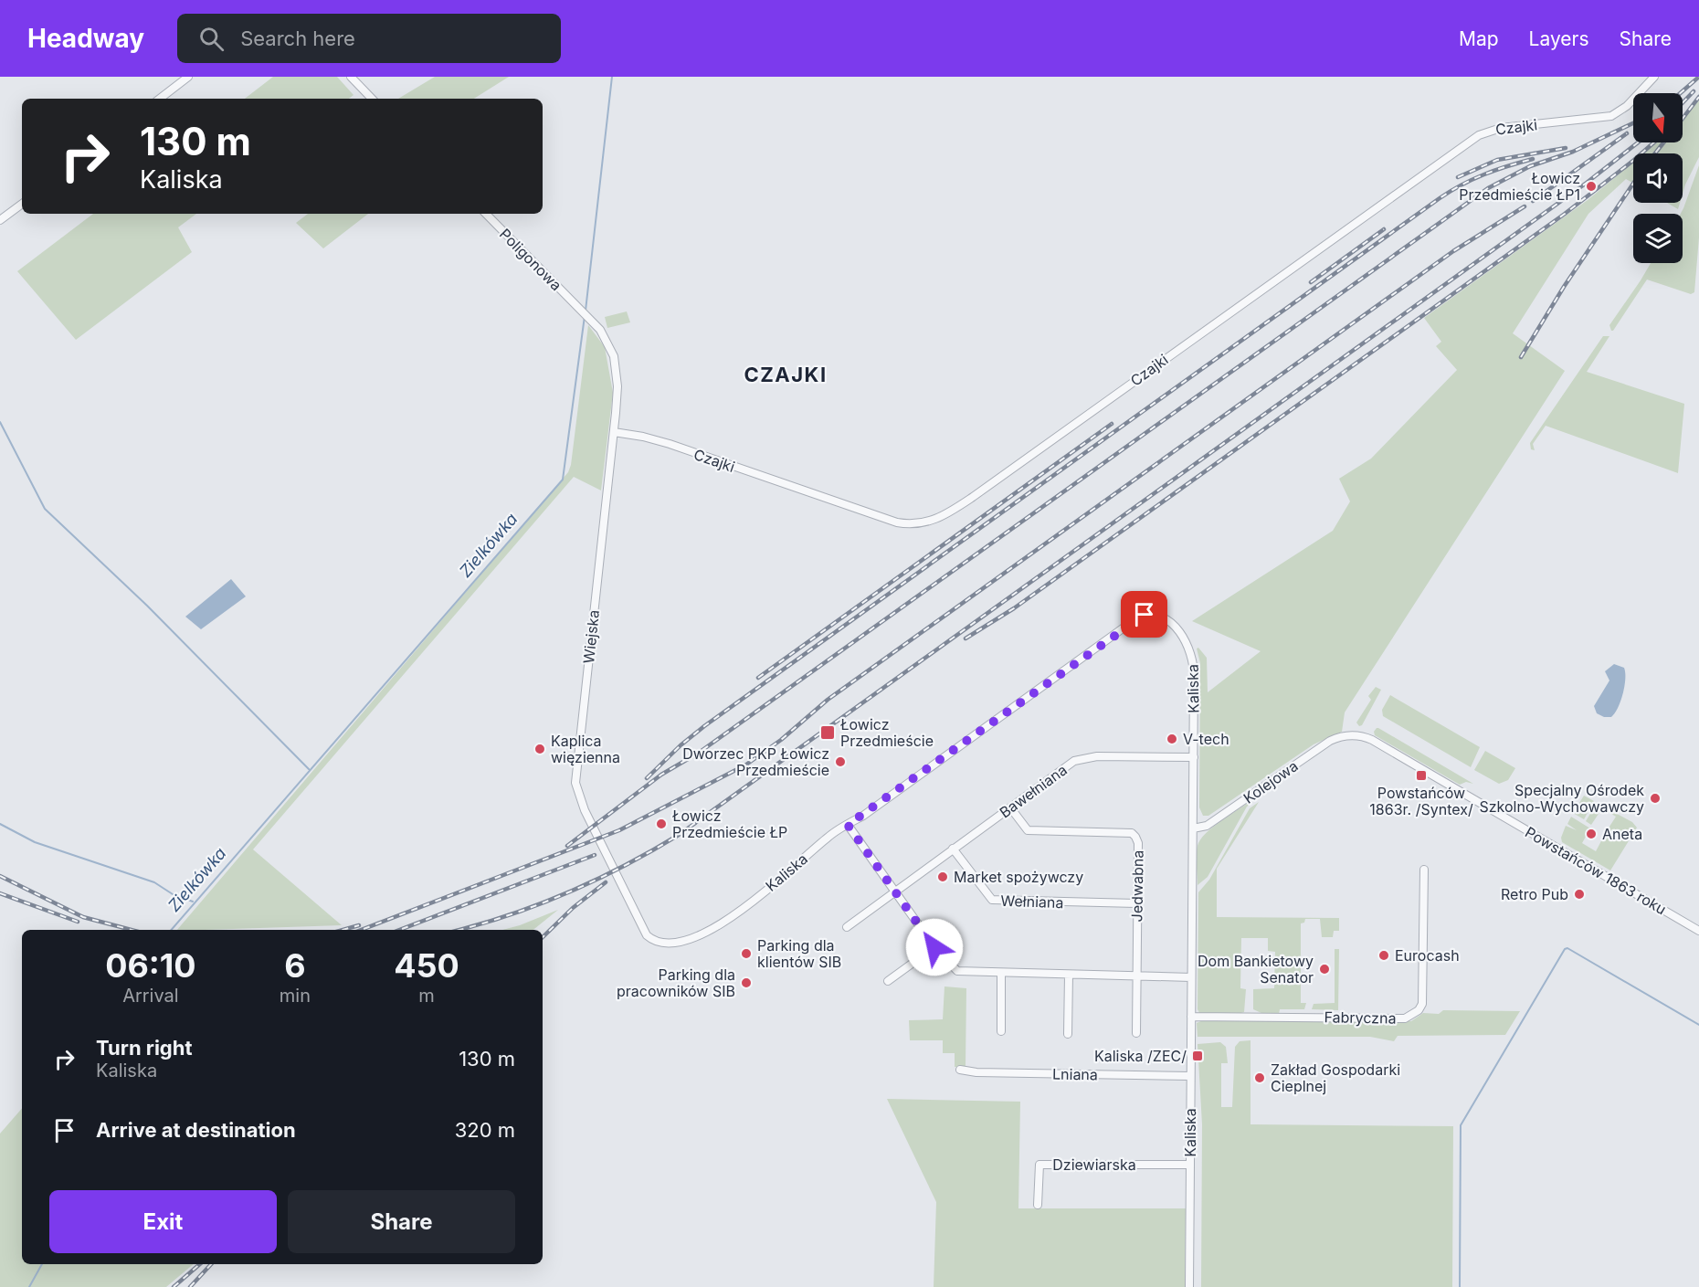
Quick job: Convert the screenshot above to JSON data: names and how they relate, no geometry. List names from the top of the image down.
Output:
{
  "streets": {
    "street": [
      "Czajki",
      "Poligonowa",
      "Wiejska",
      "Kaliska",
      "Kolejowa",
      "Bawełniana",
      "Powstańców 1863 roku",
      "Jedwabna",
      "Wełniana",
      "Fabryczna",
      "Lniana",
      "Dziewiarska"
    ]
  },
  "crossings": [
    ["Czajki", "Wiejska"],
    ["Poligonowa", "Wiejska"],
    ["Wiejska", "Kaliska"],
    ["Kaliska", "Kolejowa"],
    ["Kaliska", "Bawełniana"],
    ["Kaliska", "Fabryczna"],
    ["Kaliska", "Lniana"],
    ["Kaliska", "Dziewiarska"],
    ["Kolejowa", "Powstańców 1863 roku"],
    ["Bawełniana", "Jedwabna"],
    ["Bawełniana", "Wełniana"],
    ["Jedwabna", "Wełniana"]
  ],
  "districts": ["CZAJKI"],
  "water": ["Zielkówka"],
  "places": {
    "other": [
      "Łowicz Przedmieście ŁP1",
      "V-tech",
      "Kaplica więzienna",
      "Dworzec PKP Łowicz Przedmieście",
      "Specjalny Ośrodek Szkolno-Wychowawczy",
      "Łowicz Przedmieście ŁP",
      "Aneta",
      "Market spożywczy",
      "Retro Pub",
      "Parking dla klientów SIB",
      "Eurocash",
      "Dom Bankietowy Senator",
      "Parking dla pracowników SIB",
      "Zakład Gospodarki Cieplnej"
    ],
    "transit": ["Łowicz Przedmieście", "Powstańców 1863r. /Syntex/", "Kaliska /ZEC/"]
  },
  "north": "bottom",
  "page": {
    "header": "Headway",
    "search": "Search here",
    "nav": ["Map", "Layers", "Share"],
    "turn": ["130 m", "Kaliska"],
    "eta": [
      "06:10",
      "Arrival",
      "6",
      "min",
      "450",
      "m"
    ],
    "list": [
      {
        "name": "Turn right",
        "note": "Kaliska",
        "value": "130 m"
      },
      {
        "name": "Arrive at destination",
        "value": "320 m"
      }
    ],
    "buttons": ["Exit", "Share"]
  }
}
